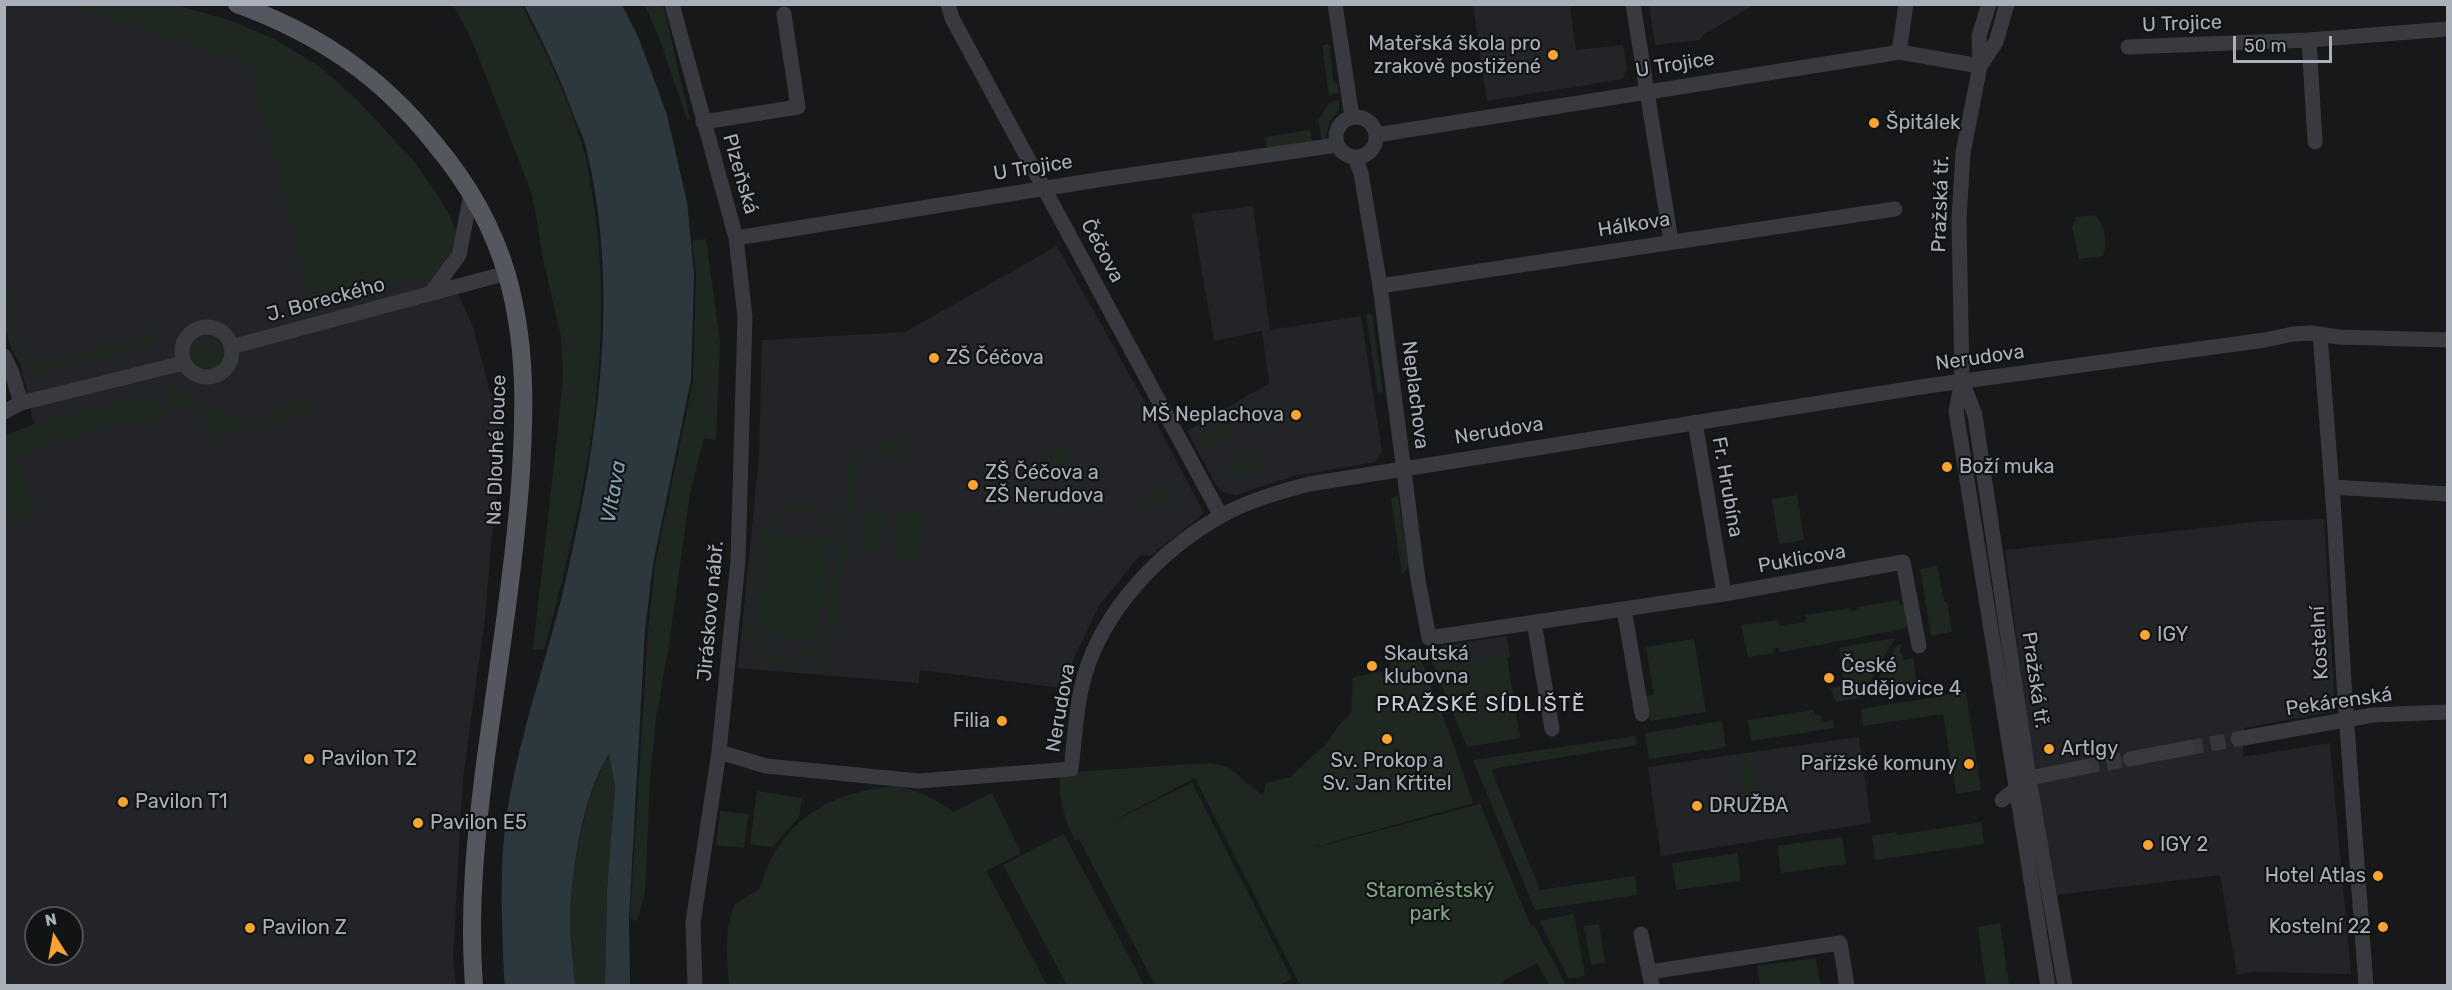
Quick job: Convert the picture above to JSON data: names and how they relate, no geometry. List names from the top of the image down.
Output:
{
  "streets": {
    "main road": ["Na Dlouhé louce"],
    "street": [
      "U Trojice",
      "Plzeňská",
      "Pražská tř.",
      "Hálkova",
      "Čéčova",
      "J. Boreckého",
      "Nerudova",
      "Neplachova",
      "Fr. Hrubína",
      "Puklicova",
      "Jiráskovo nábř.",
      "Kostelní",
      "Pekárenská"
    ]
  },
  "crossings": [
    ["U Trojice", "Plzeňská"],
    ["U Trojice", "Pražská tř."],
    ["U Trojice", "Čéčova"],
    ["U Trojice", "Neplachova"],
    ["U Trojice", "Jiráskovo nábř."],
    ["Plzeňská", "Jiráskovo nábř."],
    ["Pražská tř.", "Nerudova"],
    ["Hálkova", "Neplachova"],
    ["Čéčova", "Nerudova"],
    ["J. Boreckého", "Na Dlouhé louce"],
    ["Nerudova", "Neplachova"],
    ["Nerudova", "Fr. Hrubína"],
    ["Nerudova", "Jiráskovo nábř."],
    ["Nerudova", "Kostelní"],
    ["Neplachova", "Puklicova"],
    ["Fr. Hrubína", "Puklicova"],
    ["Kostelní", "Pekárenská"]
  ],
  "districts": ["PRAŽSKÉ SÍDLIŠTĚ"],
  "water": ["Vltava"],
  "parks": ["Staroměstský park"],
  "places": [
    "Mateřská škola pro zrakově postižené",
    "Špitálek",
    "ZŠ Čéčova",
    "MŠ Neplachova",
    "Boží muka",
    "ZŠ Čéčova a ZŠ Nerudova",
    "IGY",
    "Skautská klubovna",
    "České Budějovice 4",
    "Filia",
    "Sv. Prokop a Sv. Jan Křtitel",
    "ArtIgy",
    "Pavilon T2",
    "Pařížské komuny",
    "Pavilon T1",
    "DRUŽBA",
    "Pavilon E5",
    "IGY 2",
    "Hotel Atlas",
    "Kostelní 22",
    "Pavilon Z"
  ],
  "scale_bar": "50 m",
  "north": "top"
}
